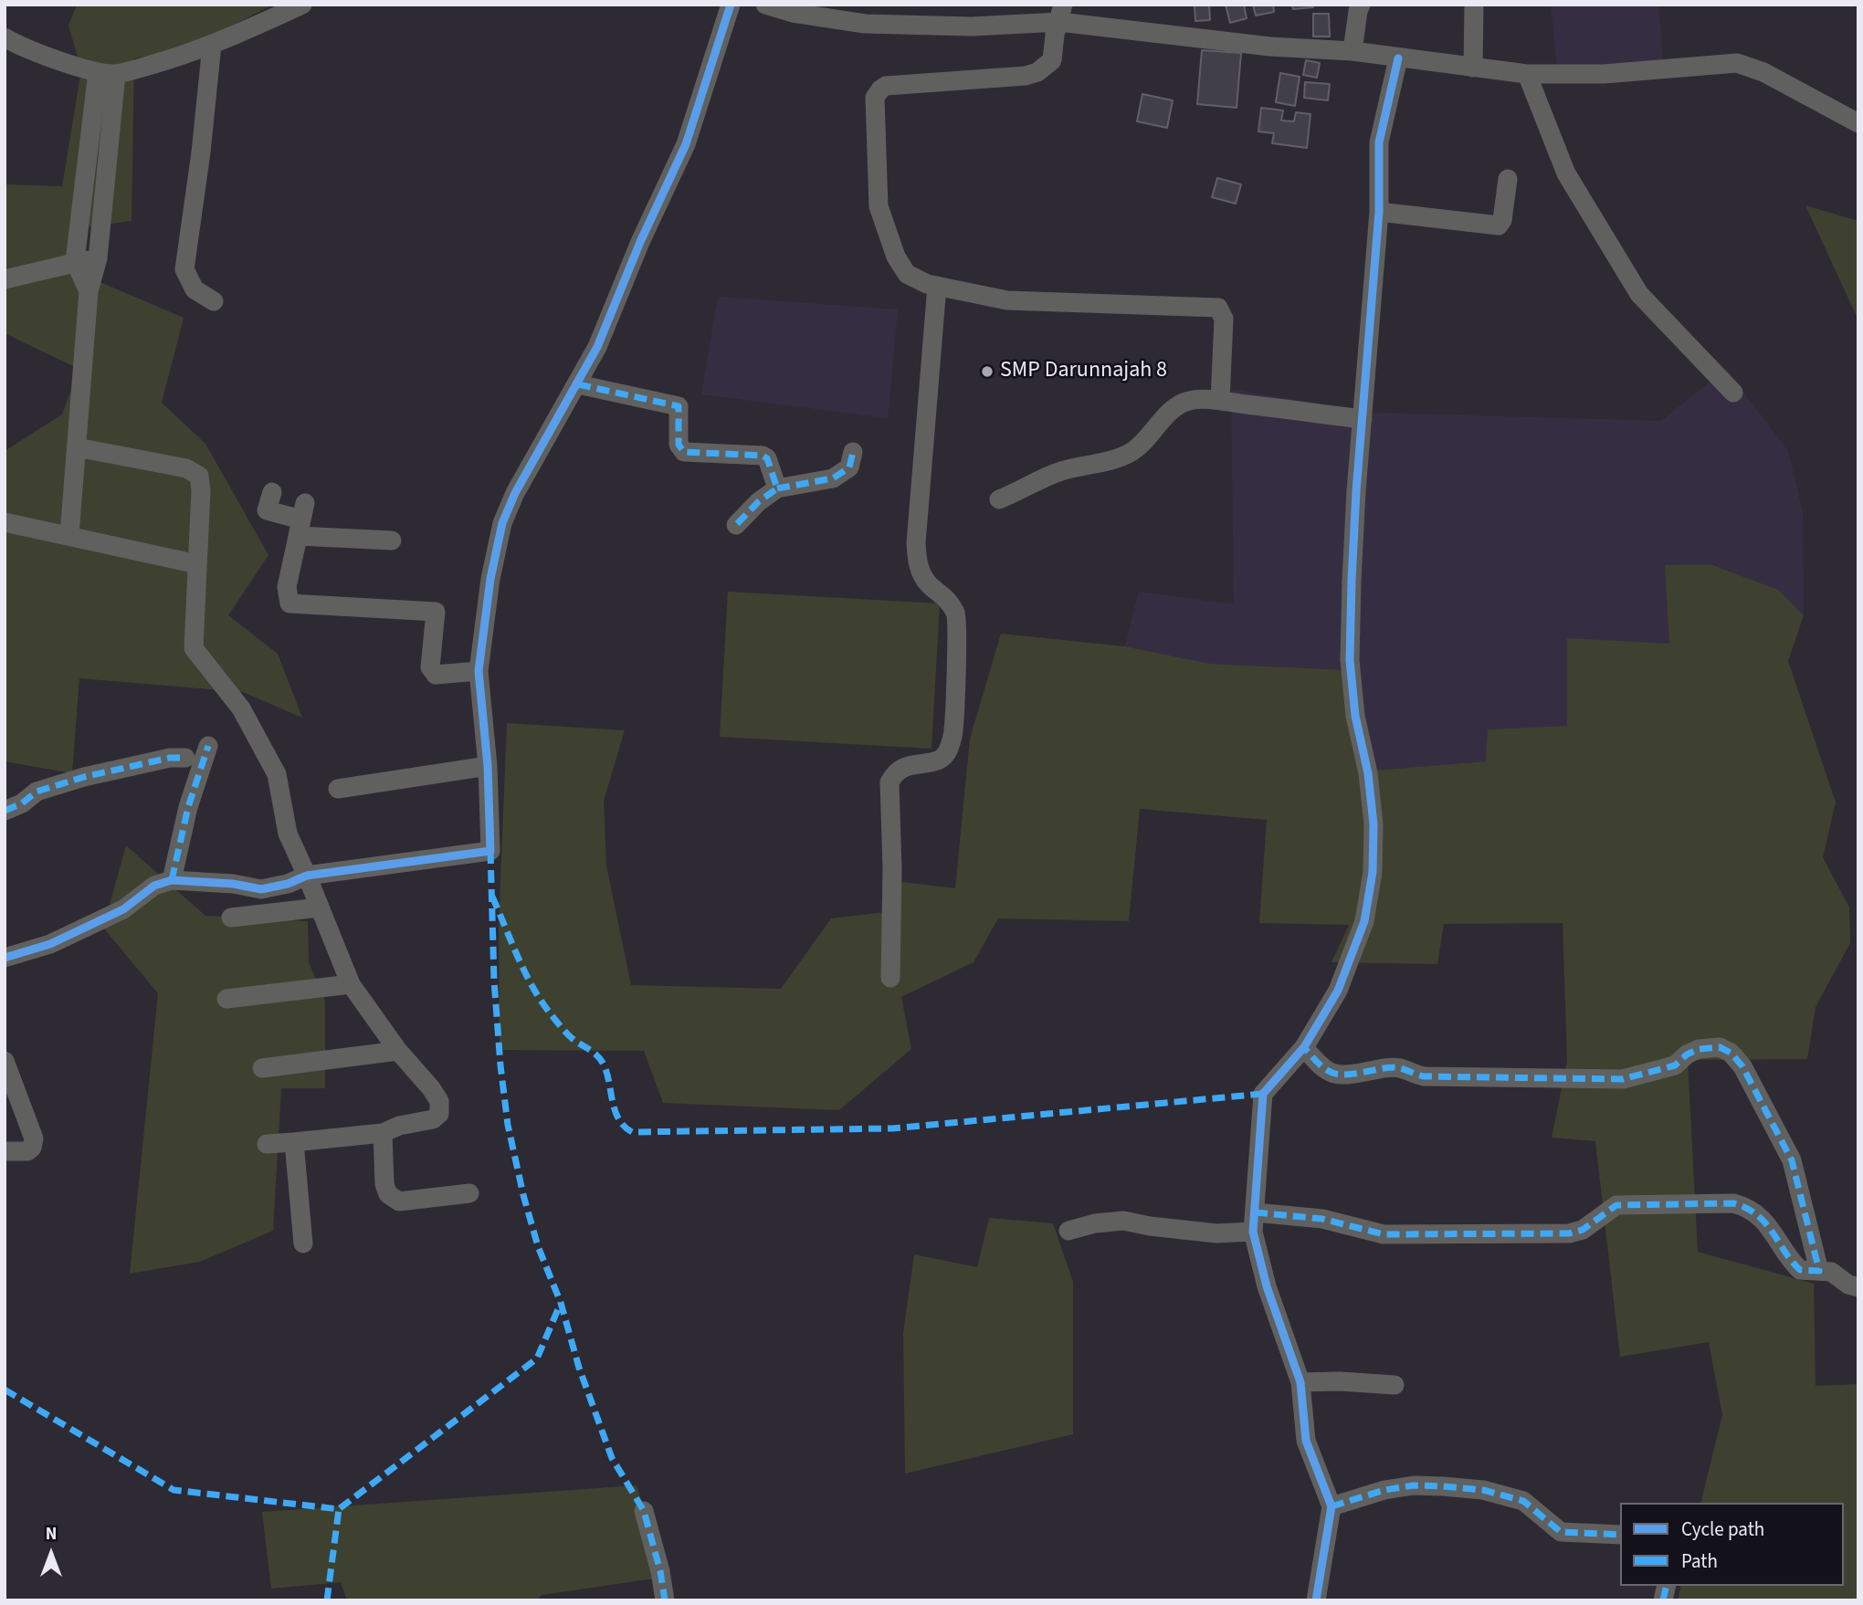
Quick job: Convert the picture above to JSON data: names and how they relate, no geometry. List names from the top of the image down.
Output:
{
  "places": ["SMP Darunnajah 8"],
  "legend": ["Cycle path", "Path"],
  "north": "top"
}
